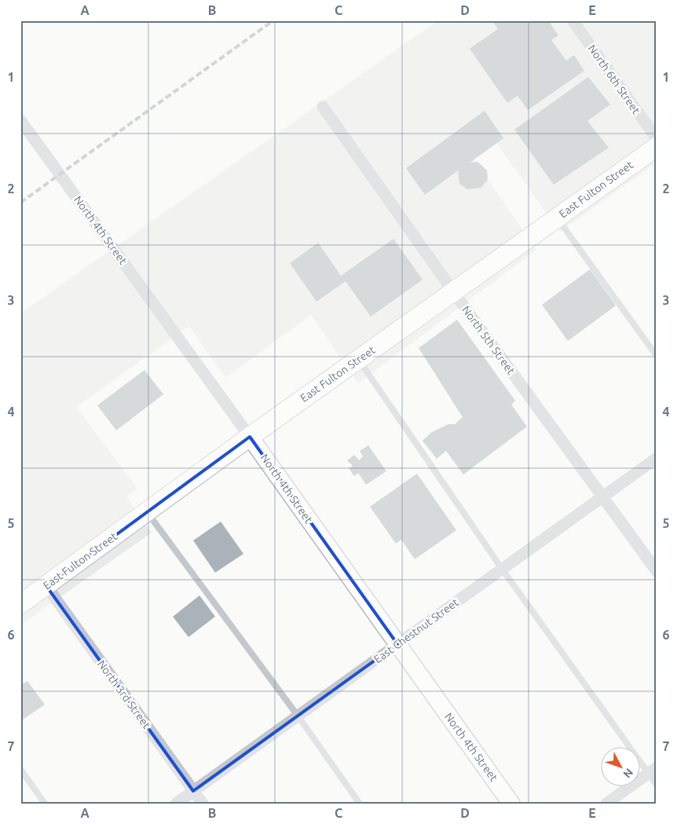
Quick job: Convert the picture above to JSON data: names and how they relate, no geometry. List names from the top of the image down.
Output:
{
  "streets": {
    "main road": ["East Fulton Street", "North 4th Street"],
    "street": [
      "North 6th Street",
      "North 5th Street",
      "East Chestnut Street",
      "North 3rd Street"
    ]
  },
  "crossings": [
    ["East Fulton Street", "North 4th Street"],
    ["East Fulton Street", "North 5th Street"],
    ["East Fulton Street", "North 3rd Street"],
    ["North 4th Street", "East Chestnut Street"],
    ["North 5th Street", "East Chestnut Street"],
    ["East Chestnut Street", "North 3rd Street"]
  ],
  "north": "bottom right",
  "grid": {
    "columns": [
      "A",
      "B",
      "C",
      "D",
      "E"
    ],
    "rows": [
      "1",
      "2",
      "3",
      "4",
      "5",
      "6",
      "7"
    ]
  }
}
